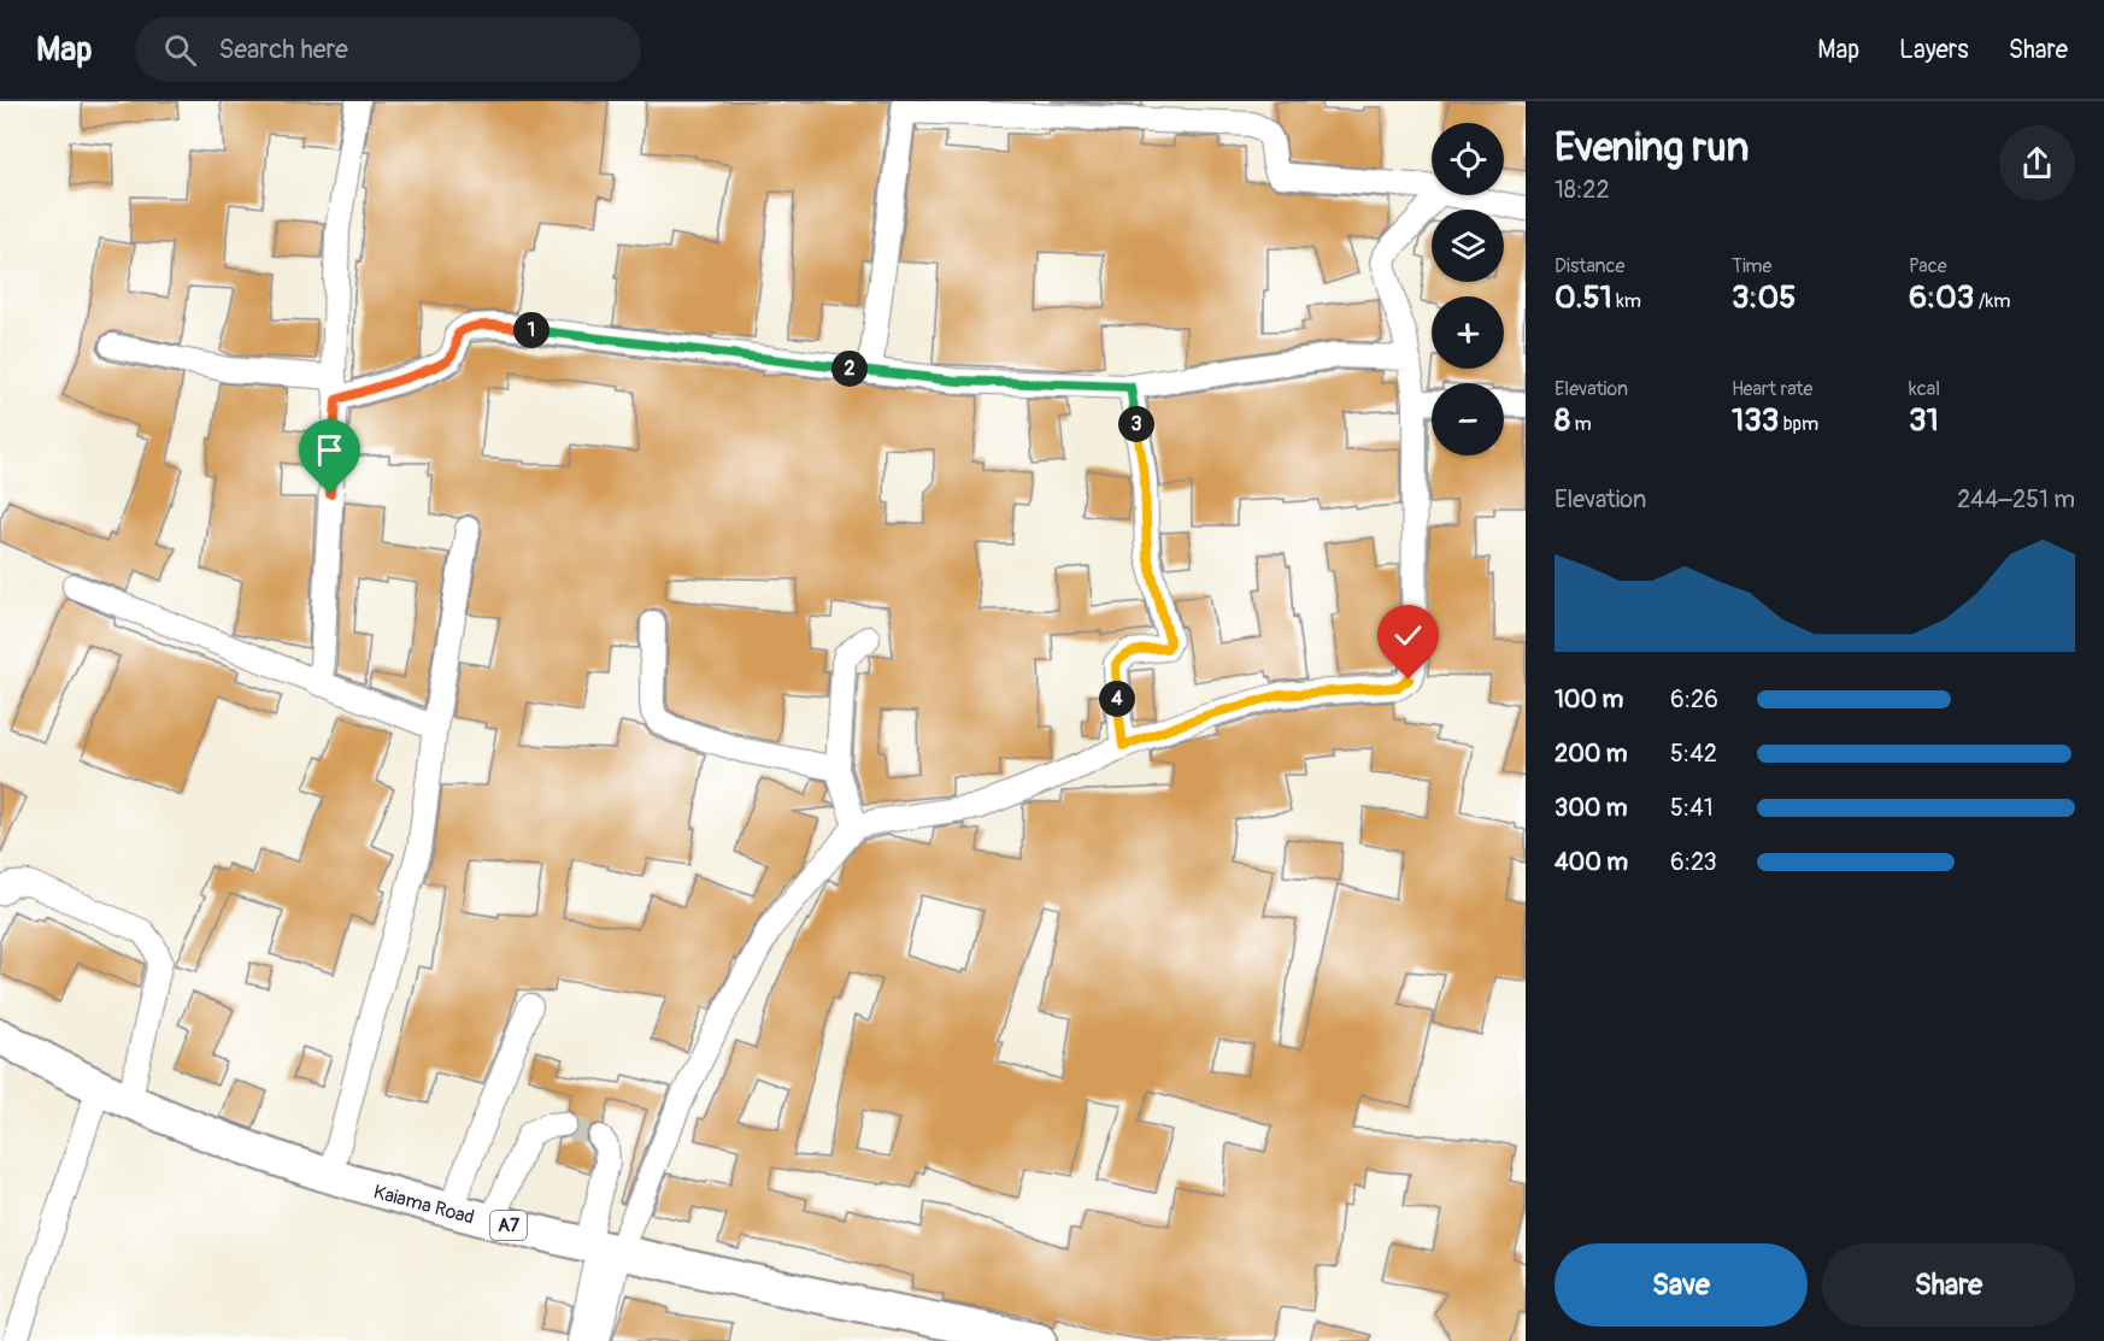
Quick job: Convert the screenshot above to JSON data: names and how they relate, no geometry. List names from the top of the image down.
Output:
{
  "streets": {
    "highway": ["Kaiama Road", "A7"]
  },
  "page": {
    "header": "Map",
    "search": "Search here",
    "nav": ["Map", "Layers", "Share"],
    "heading": ["Evening run", "18:22"],
    "map_buttons": ["+", "−"],
    "stats": [
      ["Distance", "0.51 km"],
      ["Time", "3:05"],
      ["Pace", "6:03 /km"],
      ["Elevation", "8 m"],
      ["Heart rate", "133 bpm"],
      ["kcal", "31"]
    ],
    "pins": [
      "1",
      "2",
      "3",
      "4"
    ],
    "chart": ["Elevation", "244–251 m"],
    "list": [
      {
        "name": "100 m",
        "note": "6:26"
      },
      {
        "name": "200 m",
        "note": "5:42"
      },
      {
        "name": "300 m",
        "note": "5:41"
      },
      {
        "name": "400 m",
        "note": "6:23"
      }
    ],
    "buttons": ["Save", "Share"]
  }
}
